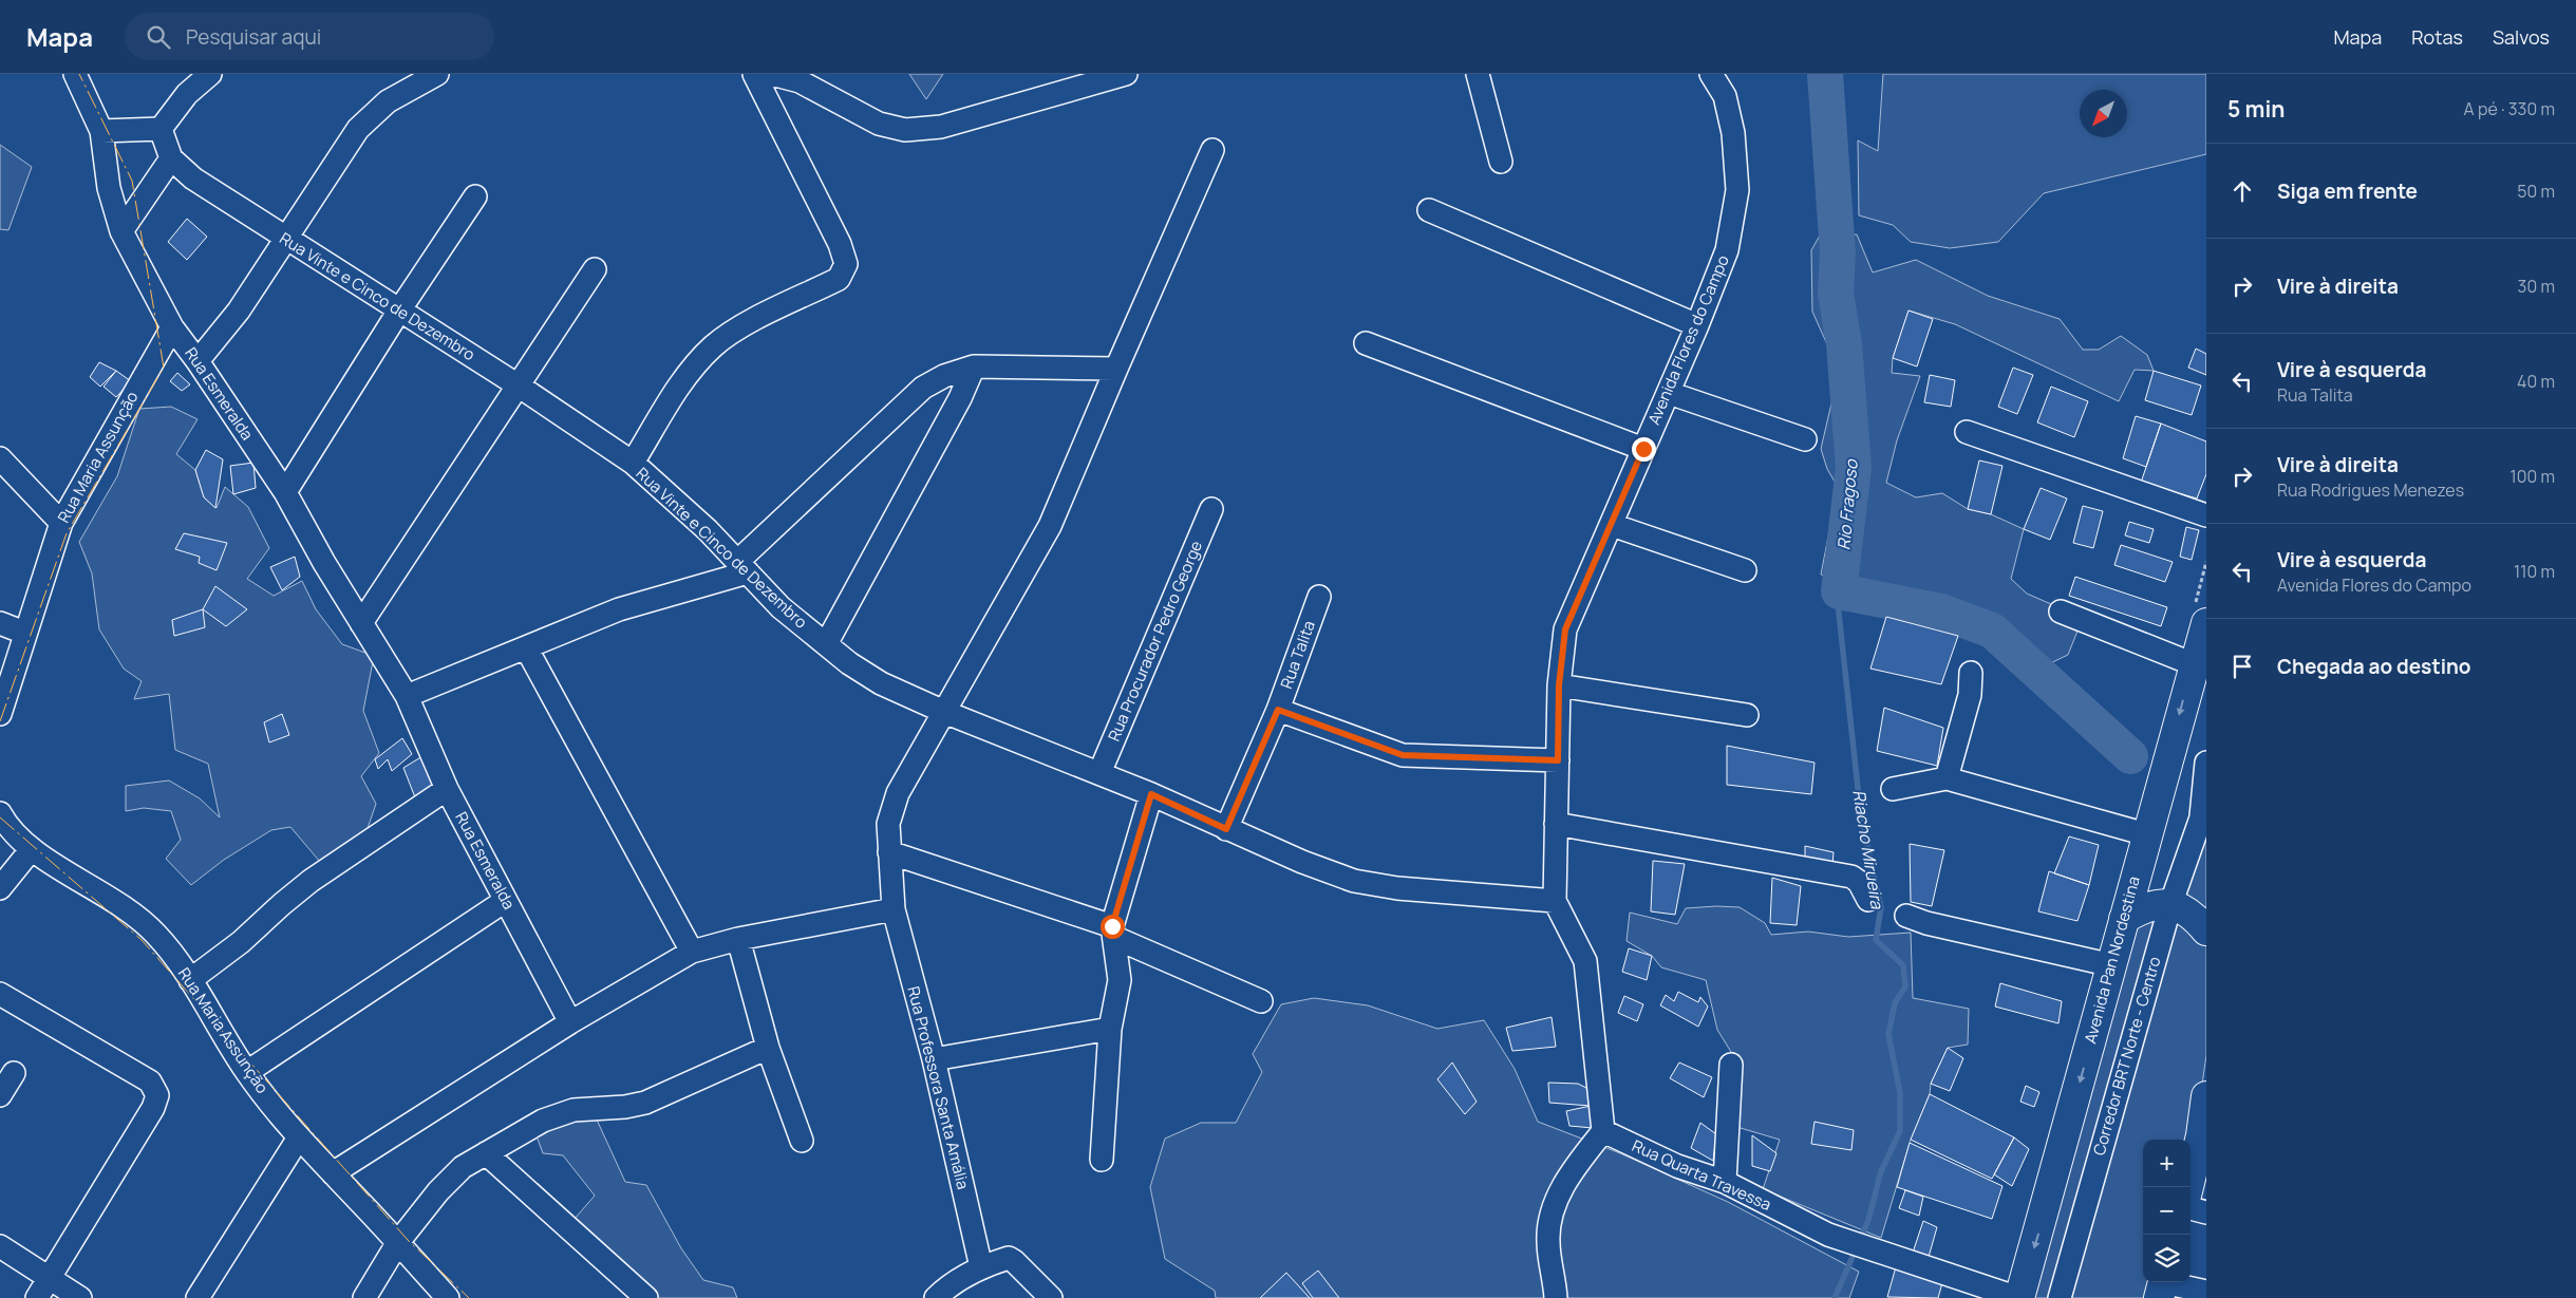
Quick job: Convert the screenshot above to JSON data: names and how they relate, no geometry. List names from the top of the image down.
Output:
{
  "streets": {
    "highway": ["Avenida Pan Nordestina"],
    "street": [
      "Rua Vinte e Cinco de Dezembro",
      "Avenida Flores do Campo",
      "Rua Esmeralda",
      "Rua Maria Assunção",
      "Rua Procurador Pedro George",
      "Rua Talita",
      "Corredor BRT Norte - Centro",
      "Rua Professora Santa Amália",
      "Rua Quarta Travessa"
    ]
  },
  "crossings": [
    ["Rua Vinte e Cinco de Dezembro", "Avenida Flores do Campo"],
    ["Rua Vinte e Cinco de Dezembro", "Rua Procurador Pedro George"],
    ["Rua Vinte e Cinco de Dezembro", "Rua Talita"],
    ["Rua Vinte e Cinco de Dezembro", "Rua Professora Santa Amália"],
    ["Avenida Flores do Campo", "Rua Quarta Travessa"],
    ["Rua Esmeralda", "Rua Maria Assunção"],
    ["Avenida Pan Nordestina", "Rua Quarta Travessa"]
  ],
  "one_way": ["Avenida Pan Nordestina"],
  "water": ["Rio Fragoso", "Riacho Mirueira"],
  "north": "bottom left",
  "page": {
    "header": "Mapa",
    "search": "Pesquisar aqui",
    "nav": ["Mapa", "Rotas", "Salvos"],
    "heading": ["5 min", "A pé · 330 m"],
    "list": [
      ["Siga em frente", "50 m"],
      ["Vire à direita", "30 m"],
      ["Vire à esquerda", "Rua Talita", "40 m"],
      ["Vire à direita", "Rua Rodrigues Menezes", "100 m"],
      ["Vire à esquerda", "Avenida Flores do Campo", "110 m"],
      "Chegada ao destino"
    ],
    "map_buttons": ["+", "−"]
  }
}
